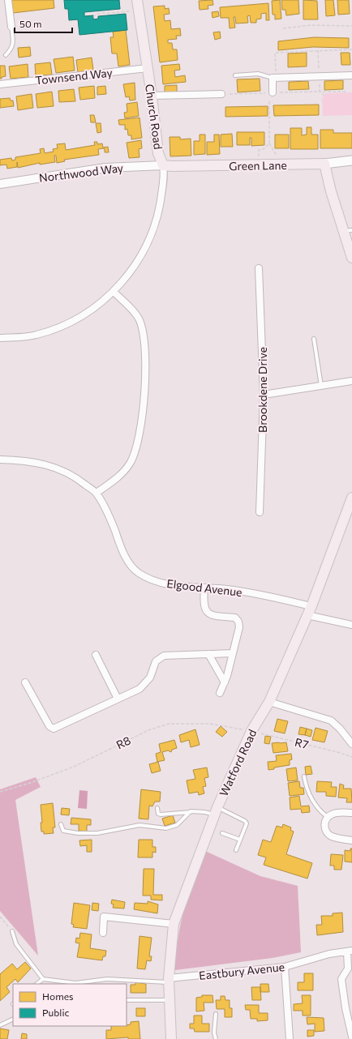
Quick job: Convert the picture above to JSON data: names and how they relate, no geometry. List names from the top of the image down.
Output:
{
  "streets": {
    "main road": ["Church Road", "Green Lane", "Watford Road"],
    "street": [
      "Townsend Way",
      "Northwood Way",
      "Brookdene Drive",
      "Elgood Avenue",
      "Eastbury Avenue"
    ],
    "path": ["R8", "R7"]
  },
  "crossings": [
    ["Townsend Way", "Church Road"],
    ["Church Road", "Green Lane"],
    ["Church Road", "Northwood Way"],
    ["Green Lane", "Northwood Way"],
    ["Elgood Avenue", "Watford Road"],
    ["R8", "R7"],
    ["R8", "Watford Road"],
    ["R7", "Watford Road"],
    ["Watford Road", "Eastbury Avenue"]
  ],
  "legend": ["Homes", "Public"],
  "scale_bar": "50 m"
}
